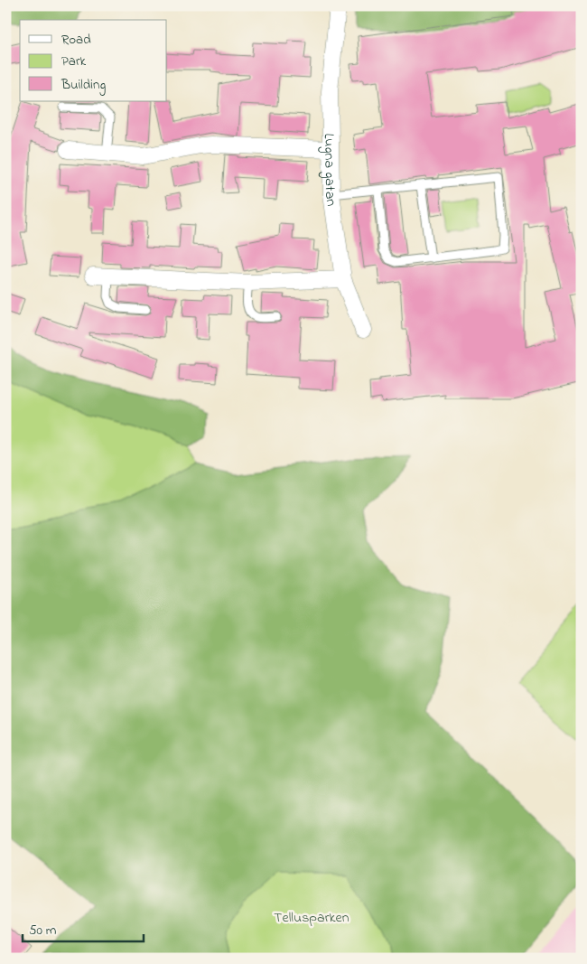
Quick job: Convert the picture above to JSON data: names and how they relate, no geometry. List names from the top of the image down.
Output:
{
  "streets": {
    "street": ["Lugna gatan"]
  },
  "parks": ["Tellusparken"],
  "legend": ["Road", "Park", "Building"],
  "scale_bar": "50 m"
}
